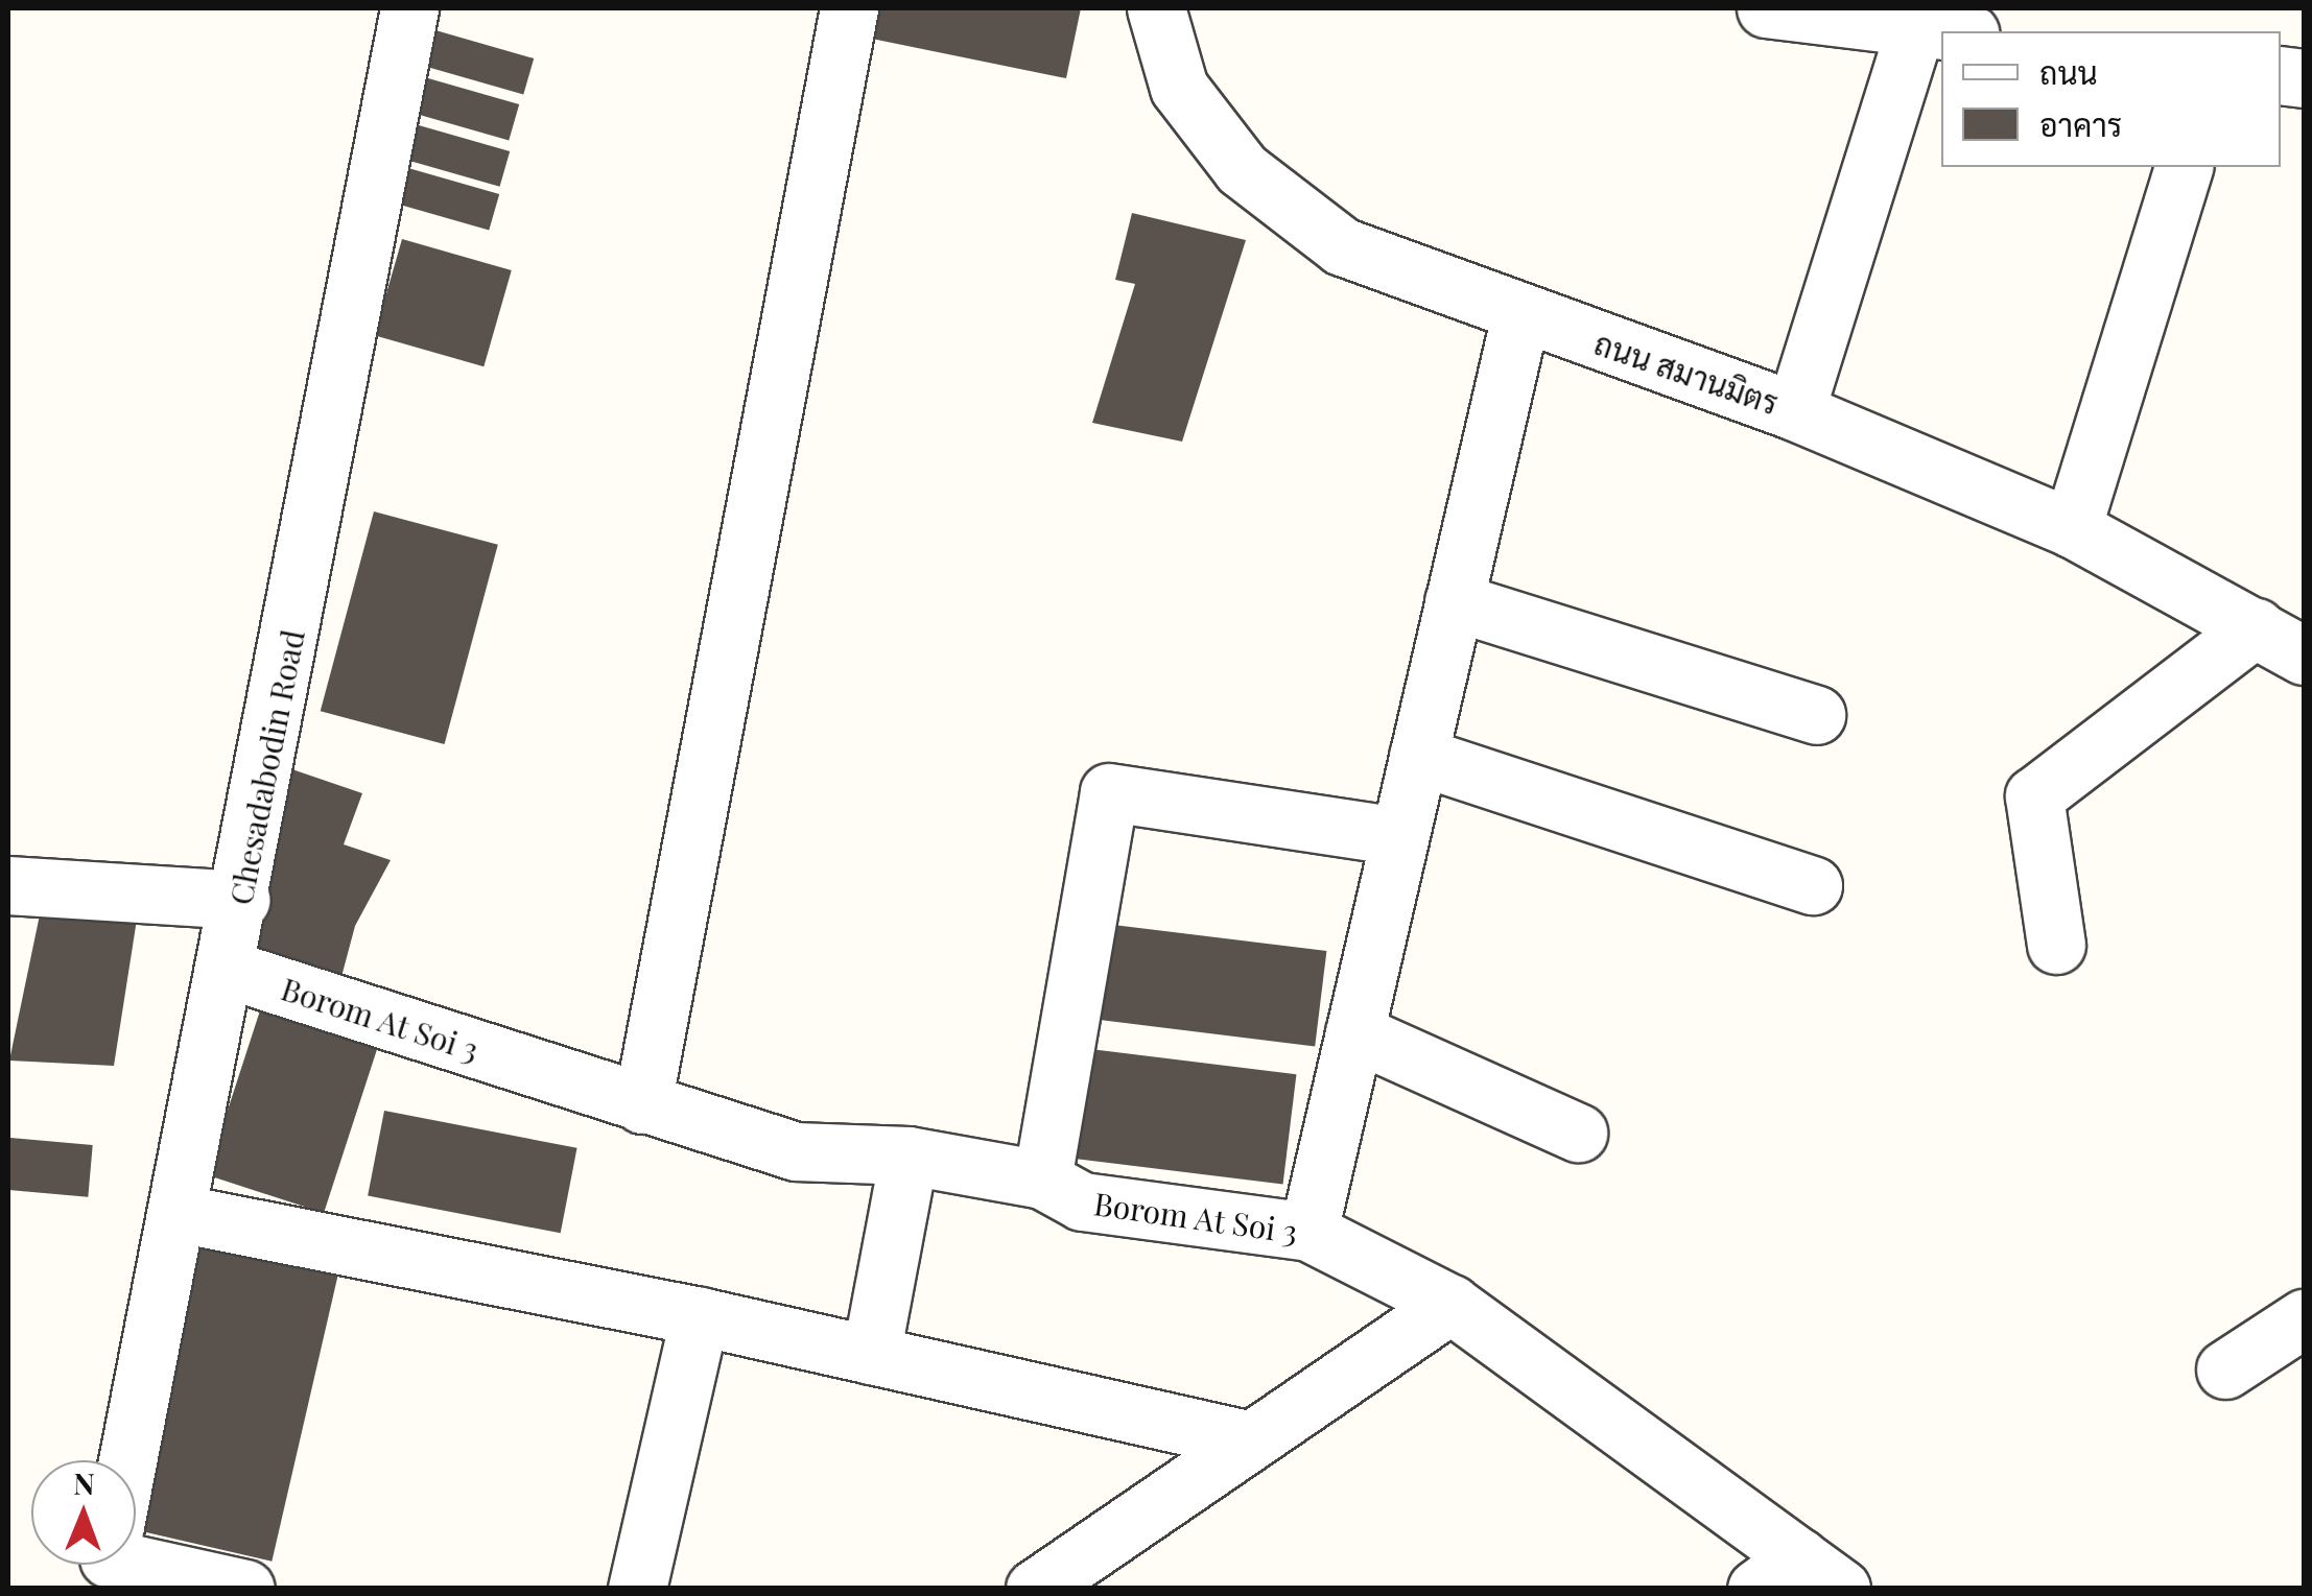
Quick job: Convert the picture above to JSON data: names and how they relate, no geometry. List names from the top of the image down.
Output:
{
  "streets": {
    "street": ["ถนน สมานมิตร", "Chesadabodin Road", "Borom At Soi 3"]
  },
  "crossings": [
    ["Chesadabodin Road", "Borom At Soi 3"]
  ],
  "legend": ["ถนน", "อาคาร"],
  "north": "top"
}
